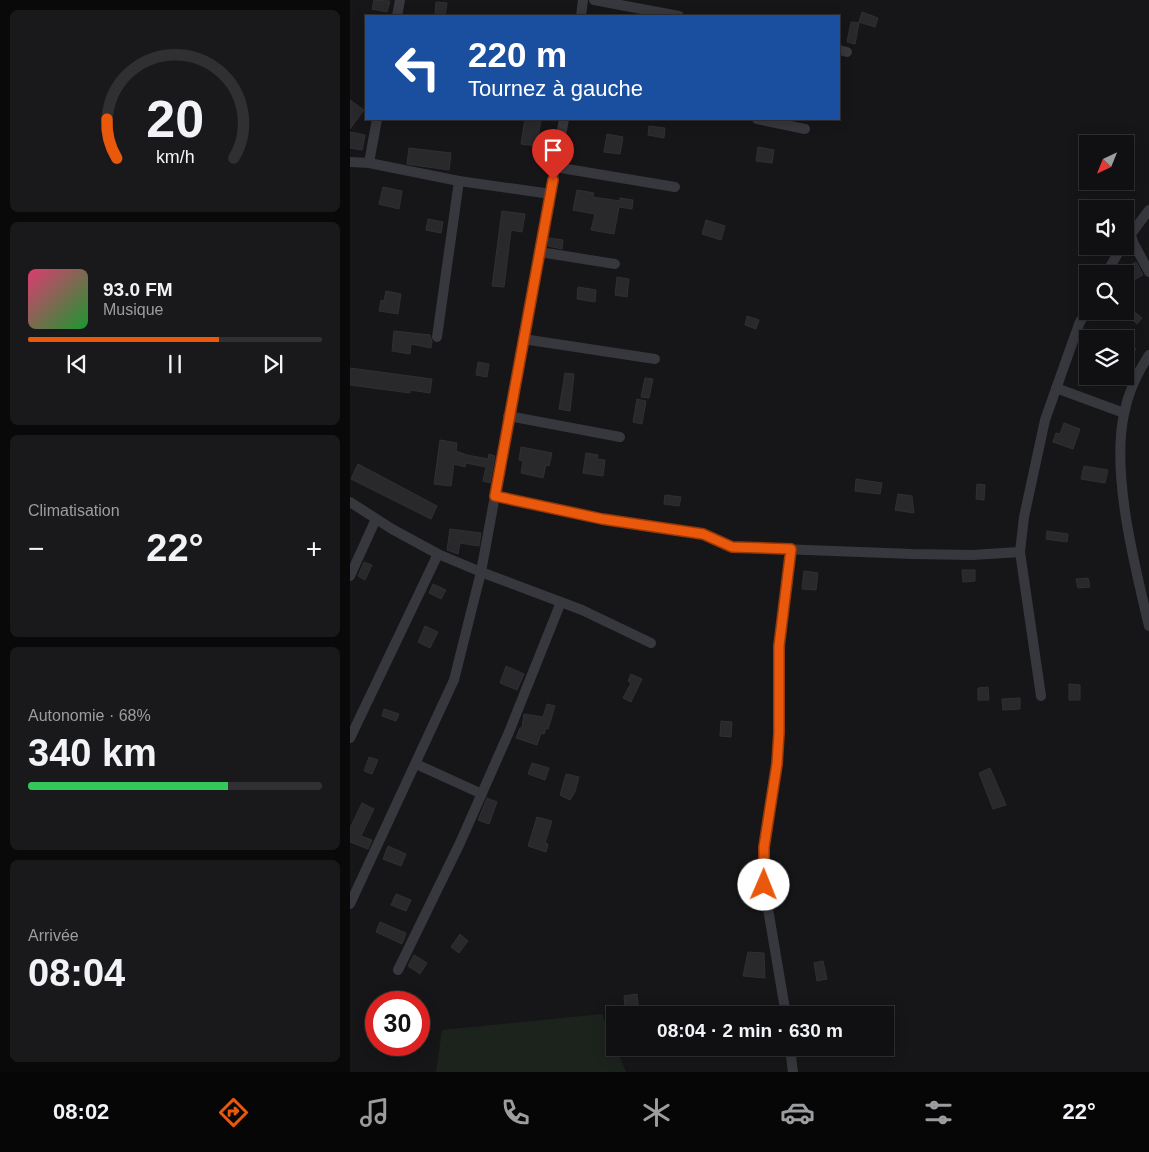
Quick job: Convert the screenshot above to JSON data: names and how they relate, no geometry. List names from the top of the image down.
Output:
{
  "north": "bottom left",
  "page": {
    "turn": ["220 m", "Tournez à gauche"],
    "song": ["93.0 FM", "Musique"],
    "tile": [
      "Climatisation",
      ["Autonomie · 68%", "340 km"],
      ["Arrivée", "08:04"]
    ],
    "heat": ["−", "22°", "+"],
    "limit": "30",
    "trip": "08:04 · 2 min · 630 m",
    "tabs": ["08:02", "22°"],
    "gauge": ["20", "km/h"]
  }
}
